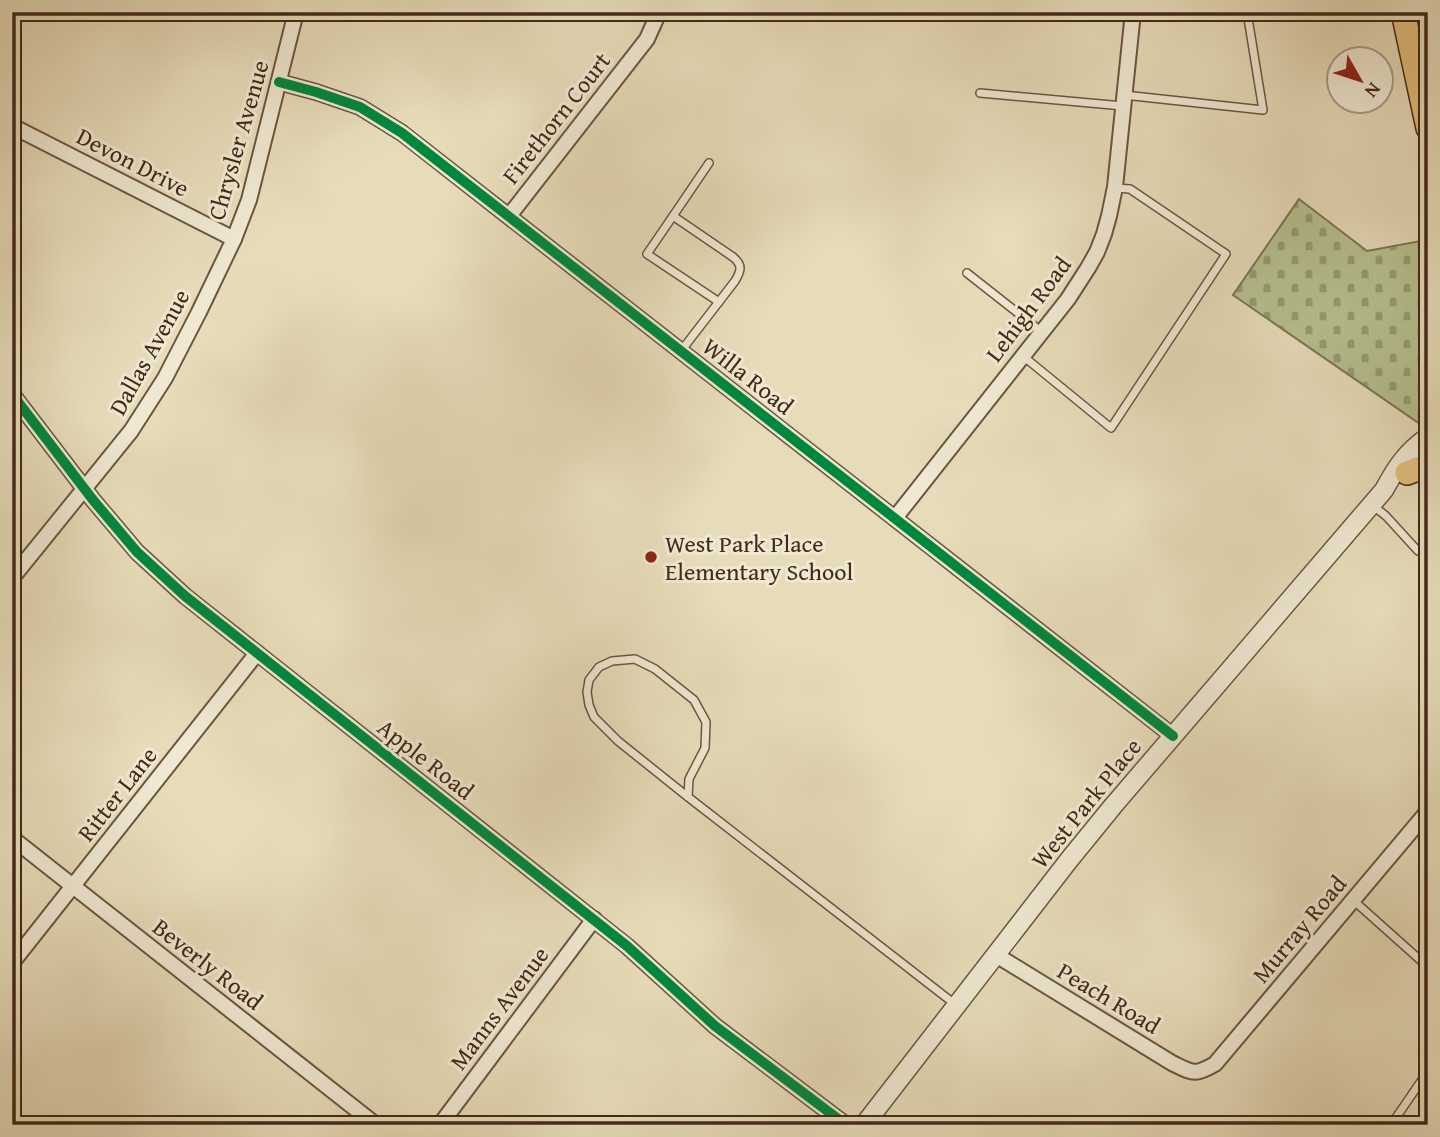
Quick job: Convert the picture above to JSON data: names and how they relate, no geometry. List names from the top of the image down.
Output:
{
  "streets": {
    "street": [
      "Firethorn Court",
      "Chrysler Avenue",
      "Devon Drive",
      "Lehigh Road",
      "Dallas Avenue",
      "Willa Road",
      "Apple Road",
      "Ritter Lane",
      "West Park Place",
      "Murray Road",
      "Beverly Road",
      "Peach Road",
      "Manns Avenue"
    ]
  },
  "crossings": [
    ["Firethorn Court", "Willa Road"],
    ["Chrysler Avenue", "Devon Drive"],
    ["Chrysler Avenue", "Dallas Avenue"],
    ["Chrysler Avenue", "Willa Road"],
    ["Devon Drive", "Dallas Avenue"],
    ["Lehigh Road", "Willa Road"],
    ["Dallas Avenue", "Apple Road"],
    ["Willa Road", "West Park Place"],
    ["Apple Road", "Ritter Lane"],
    ["Apple Road", "Manns Avenue"],
    ["Ritter Lane", "Beverly Road"],
    ["West Park Place", "Peach Road"],
    ["Murray Road", "Peach Road"]
  ],
  "places": ["West Park Place Elementary School"],
  "north": "bottom right"
}
